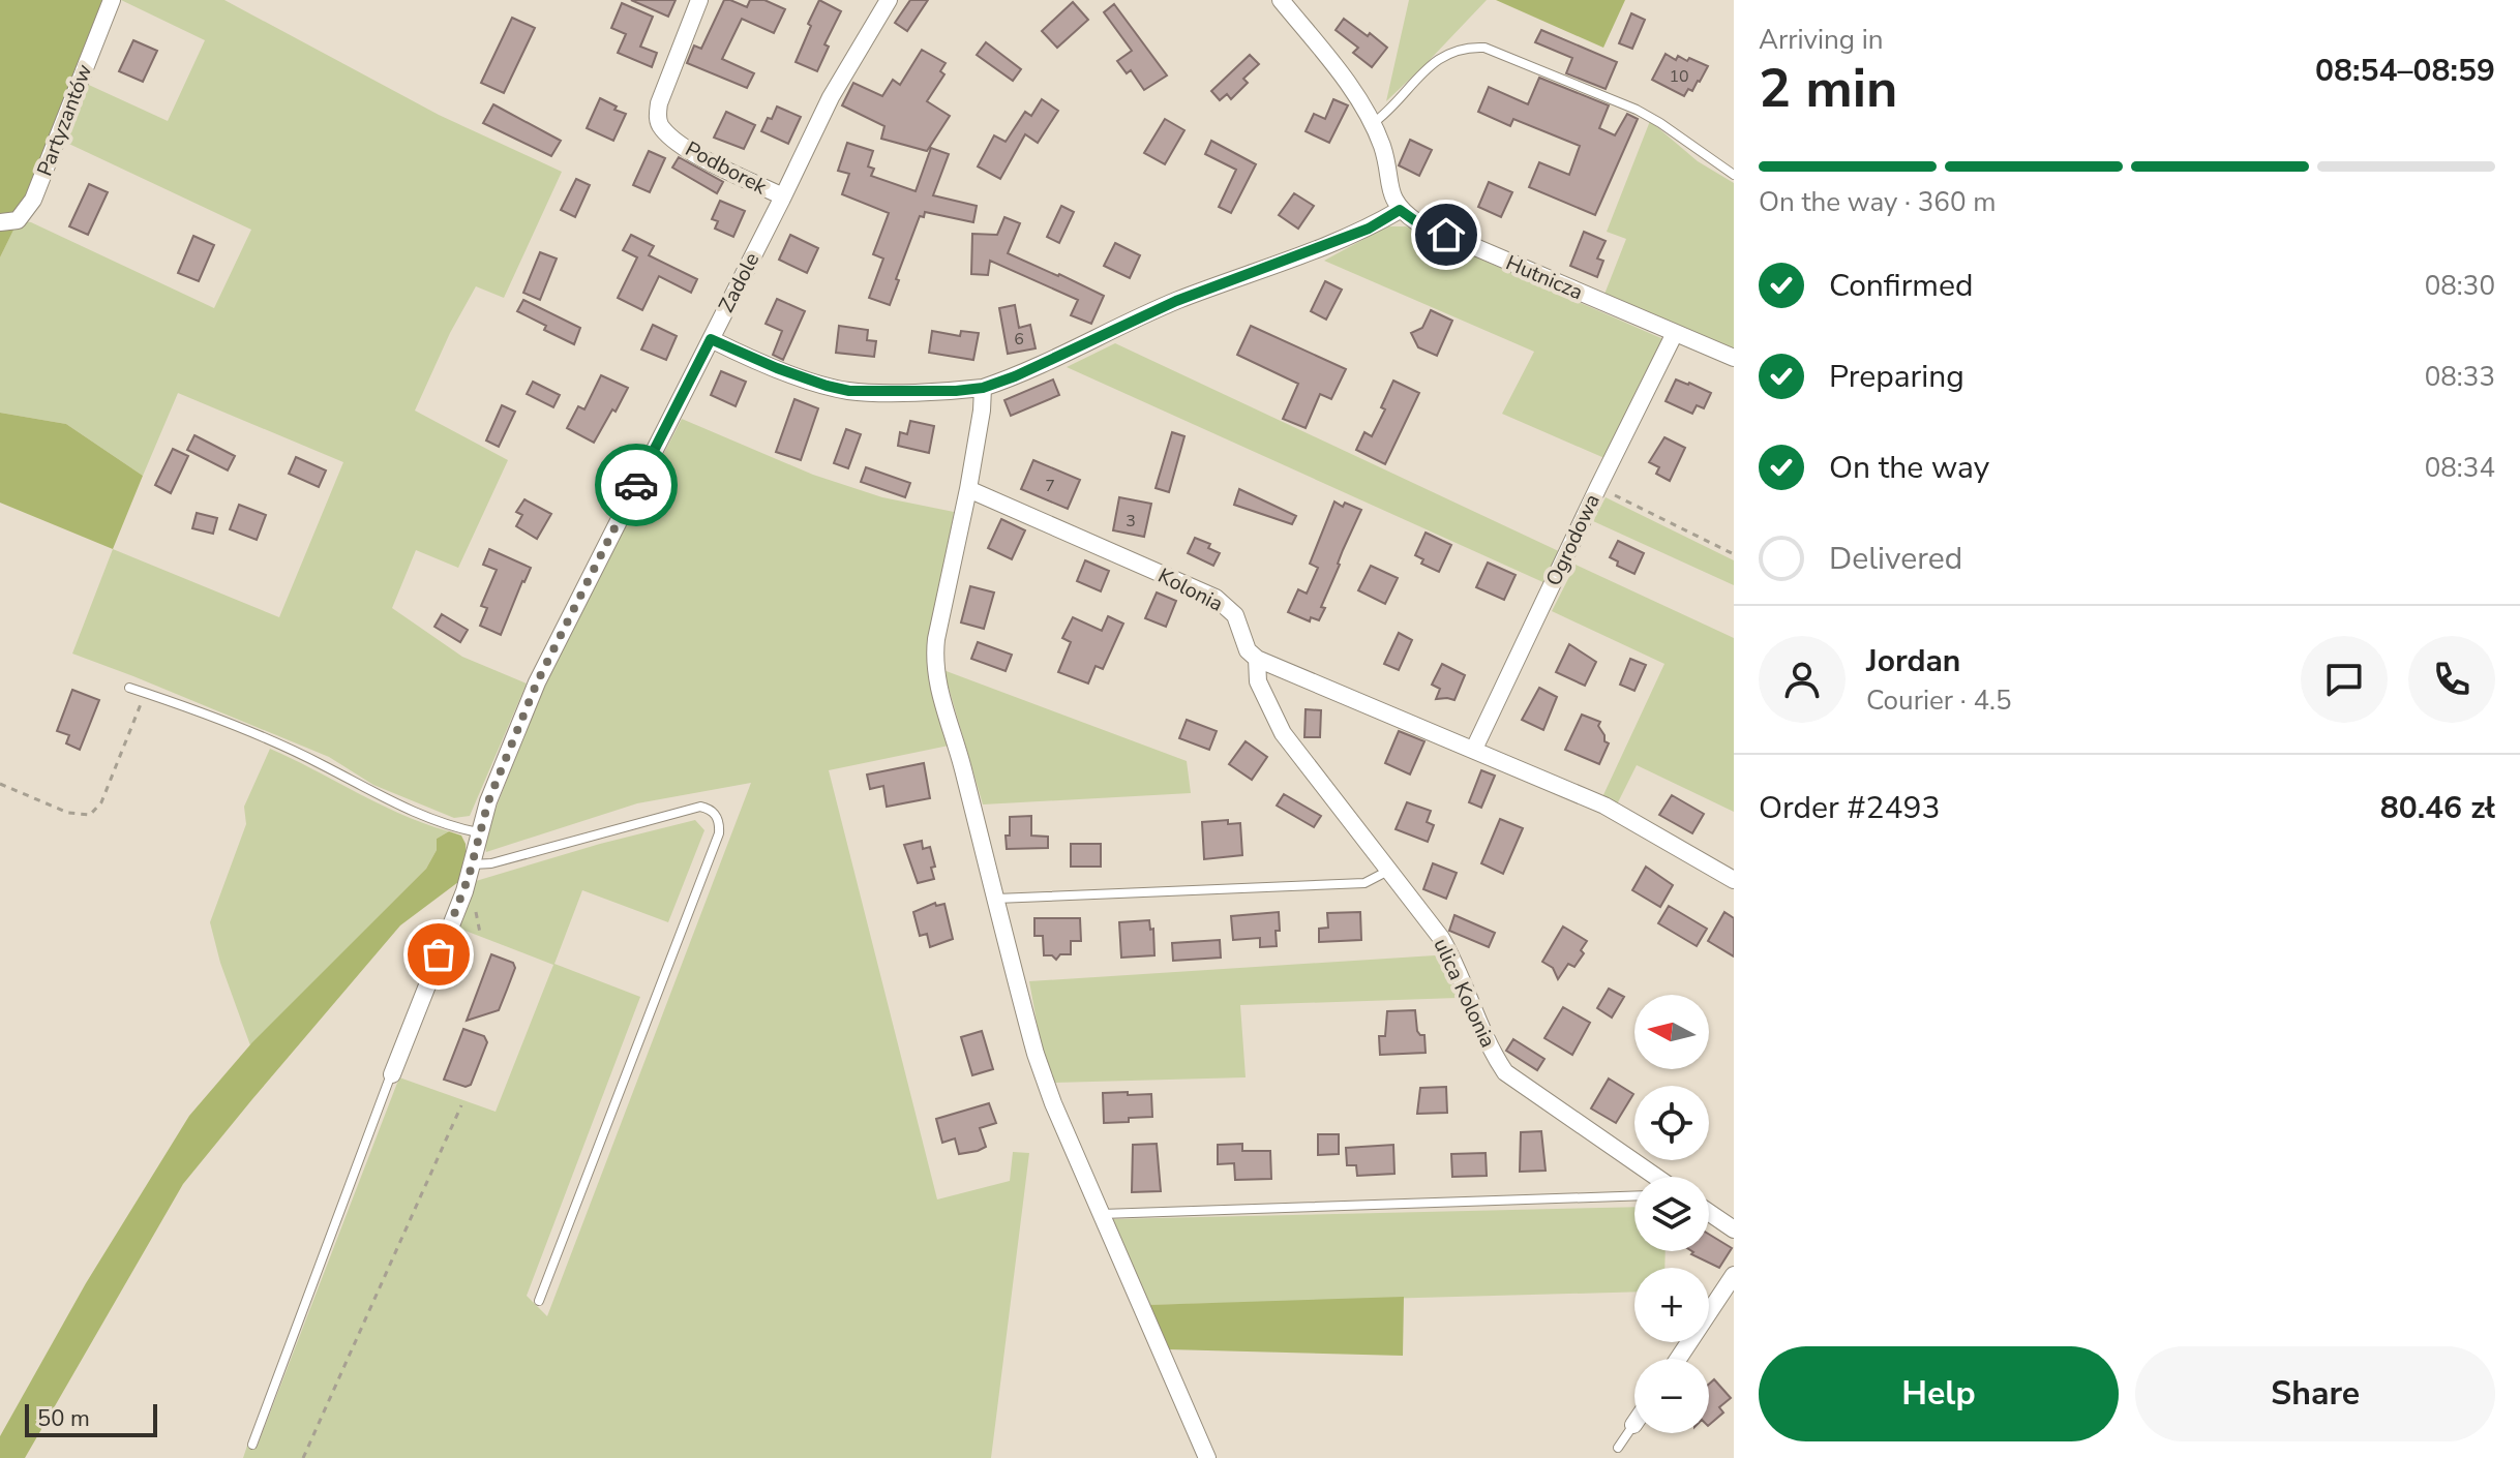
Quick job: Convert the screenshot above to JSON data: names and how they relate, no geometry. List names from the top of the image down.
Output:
{
  "streets": {
    "street": [
      "Partyzantów",
      "Podborek",
      "Hutnicza",
      "Zadole",
      "Ogrodowa",
      "Kolonia",
      "ulica Kolonia"
    ]
  },
  "crossings": [
    ["Podborek", "Zadole"],
    ["Hutnicza", "Ogrodowa"],
    ["Kolonia", "ulica Kolonia"]
  ],
  "house_numbers": [
    "10",
    "6",
    "7",
    "3"
  ],
  "scale_bar": "50 m",
  "north": "left",
  "page": {
    "heading": ["2 min", "Arriving in", "08:54–08:59"],
    "panel": [
      "Jordan",
      "Courier · 4.5",
      "Order #2493",
      "80.46 zł"
    ],
    "bar": "On the way · 360 m",
    "list": [
      ["Confirmed", "08:30"],
      ["Preparing", "08:33"],
      ["On the way", "08:34"],
      "Delivered"
    ],
    "map_buttons": ["+", "−"],
    "buttons": ["Help", "Share"],
    "scale": "50 m"
  }
}
